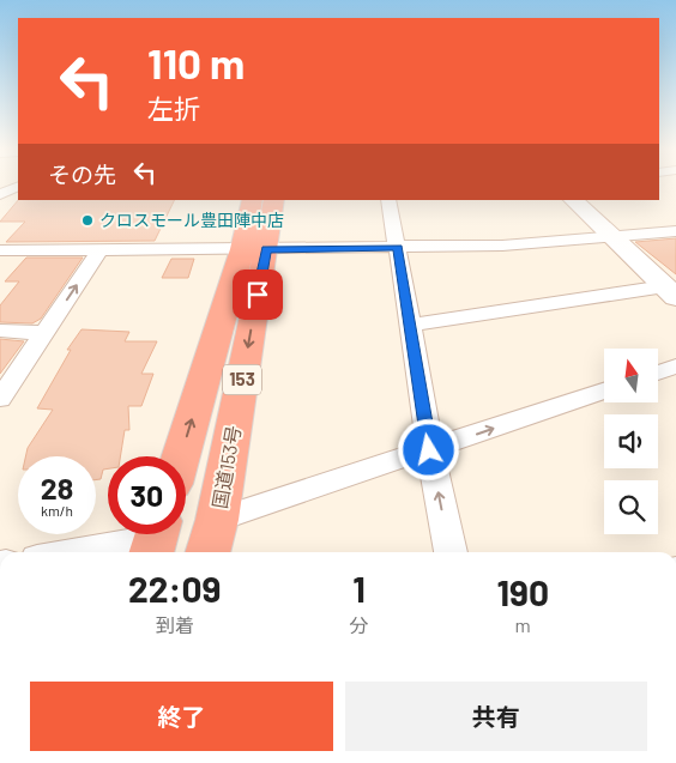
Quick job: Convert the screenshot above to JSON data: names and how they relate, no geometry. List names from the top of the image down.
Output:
{
  "streets": {
    "highway": ["153", "国道153号"]
  },
  "places": ["クロスモール豊田陣中店"],
  "north": "top",
  "page": {
    "turn": ["110 m", "左折"],
    "then": "その先",
    "speed": "28 km/h",
    "limit": "30",
    "eta": [
      "22:09",
      "到着",
      "1",
      "分",
      "190",
      "m"
    ],
    "buttons": ["終了", "共有"]
  }
}
